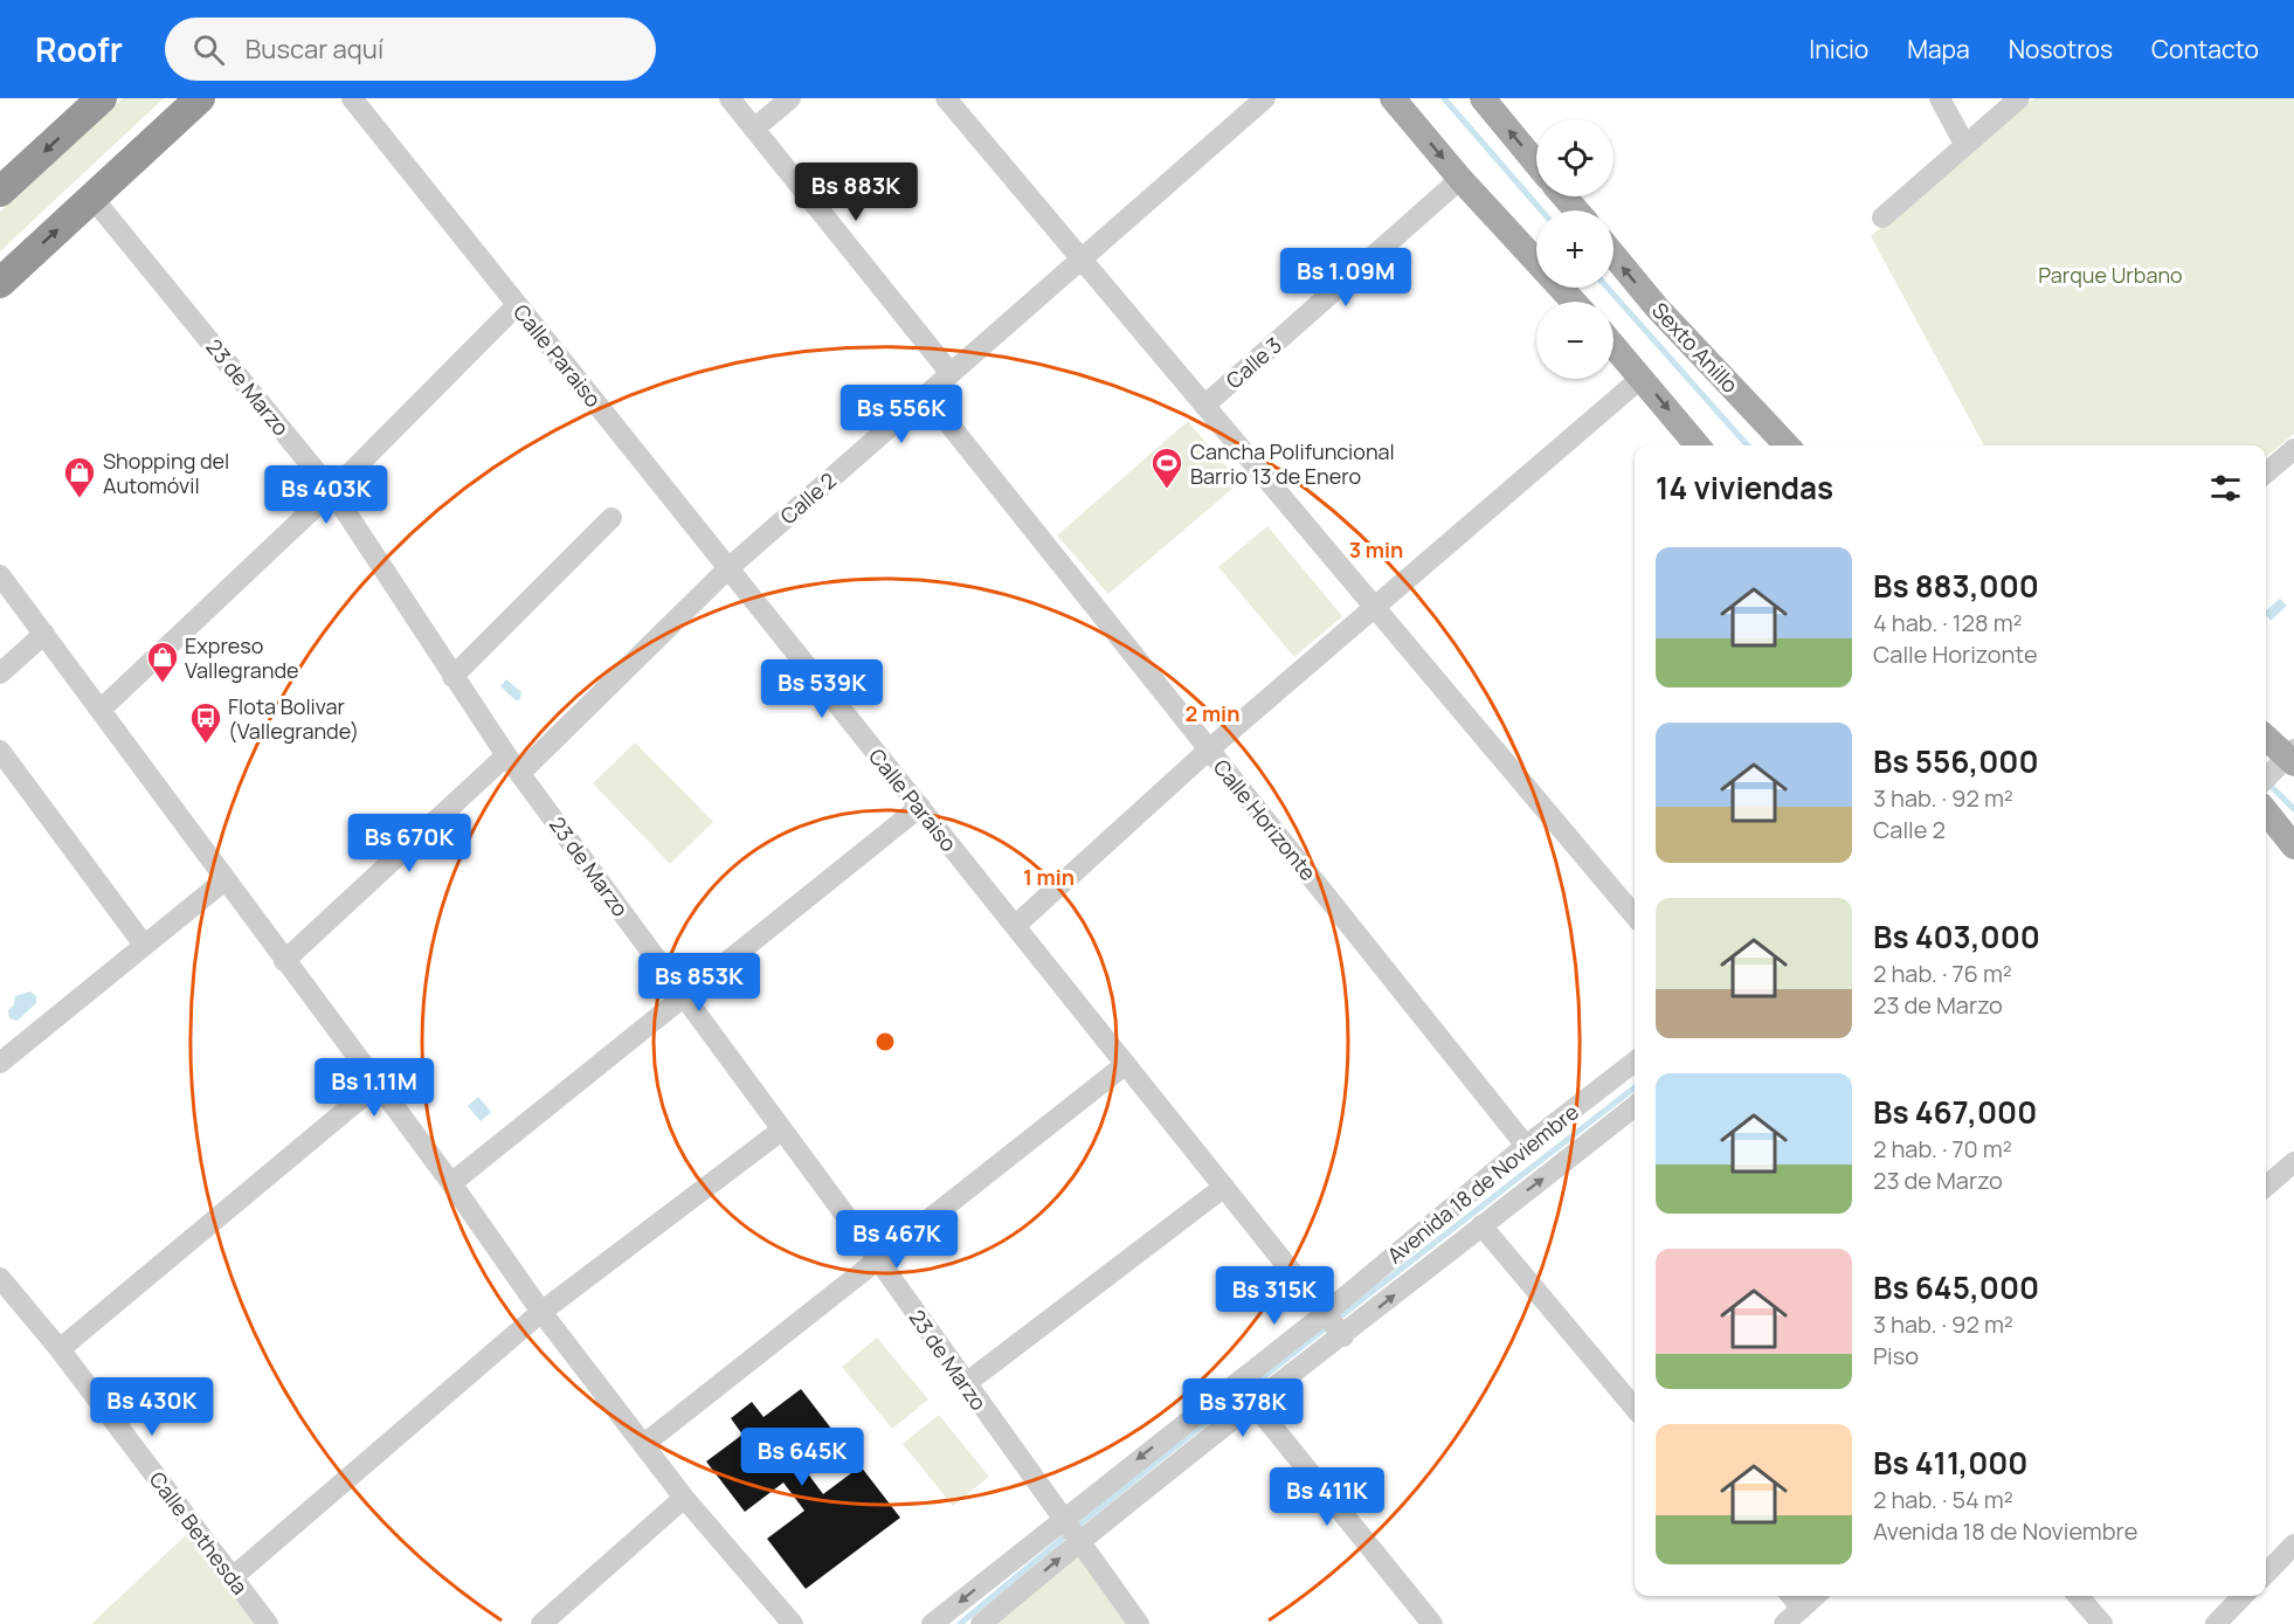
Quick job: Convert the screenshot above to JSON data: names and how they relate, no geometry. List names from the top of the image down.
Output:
{
  "streets": {
    "main road": ["Sexto Anillo"],
    "street": [
      "Calle Paraiso",
      "Calle 3",
      "23 de Marzo",
      "Calle 2",
      "Calle Horizonte",
      "Avenida 18 de Noviembre",
      "Calle Bethesda"
    ]
  },
  "crossings": [
    ["Calle Paraiso", "Calle 2"],
    ["Calle Paraiso", "Avenida 18 de Noviembre"],
    ["23 de Marzo", "Calle 2"],
    ["23 de Marzo", "Avenida 18 de Noviembre"],
    ["Calle 2", "Calle Horizonte"],
    ["Calle Horizonte", "Avenida 18 de Noviembre"]
  ],
  "parks": ["Parque Urbano"],
  "places": {
    "sports": ["Cancha Polifuncional Barrio 13 de Enero"],
    "shop": ["Shopping del Automóvil", "Expreso Vallegrande"],
    "bus stop": ["Flota Bolivar (Vallegrande)"]
  },
  "page": {
    "header": "Roofr",
    "search": "Buscar aquí",
    "nav": [
      "Inicio",
      "Mapa",
      "Nosotros",
      "Contacto"
    ],
    "map_buttons": ["+", "−"],
    "price": [
      "Bs 883K",
      "Bs 1.09M",
      "Bs 556K",
      "Bs 403K",
      "Bs 539K",
      "Bs 670K",
      "Bs 853K",
      "Bs 1.11M",
      "Bs 467K",
      "Bs 315K",
      "Bs 430K",
      "Bs 378K",
      "Bs 645K",
      "Bs 411K"
    ],
    "heading": "14 viviendas",
    "list": [
      {
        "name": "Bs 883,000",
        "note": "4 hab. · 128 m² · Calle Horizonte"
      },
      {
        "name": "Bs 556,000",
        "note": "3 hab. · 92 m² · Calle 2"
      },
      {
        "name": "Bs 403,000",
        "note": "2 hab. · 76 m² · 23 de Marzo"
      },
      {
        "name": "Bs 467,000",
        "note": "2 hab. · 70 m² · 23 de Marzo"
      },
      {
        "name": "Bs 645,000",
        "note": "3 hab. · 92 m² · Piso"
      },
      {
        "name": "Bs 411,000",
        "note": "2 hab. · 54 m² · Avenida 18 de Noviembre"
      }
    ]
  },
  "rings": ["3 min", "2 min", "1 min"]
}
